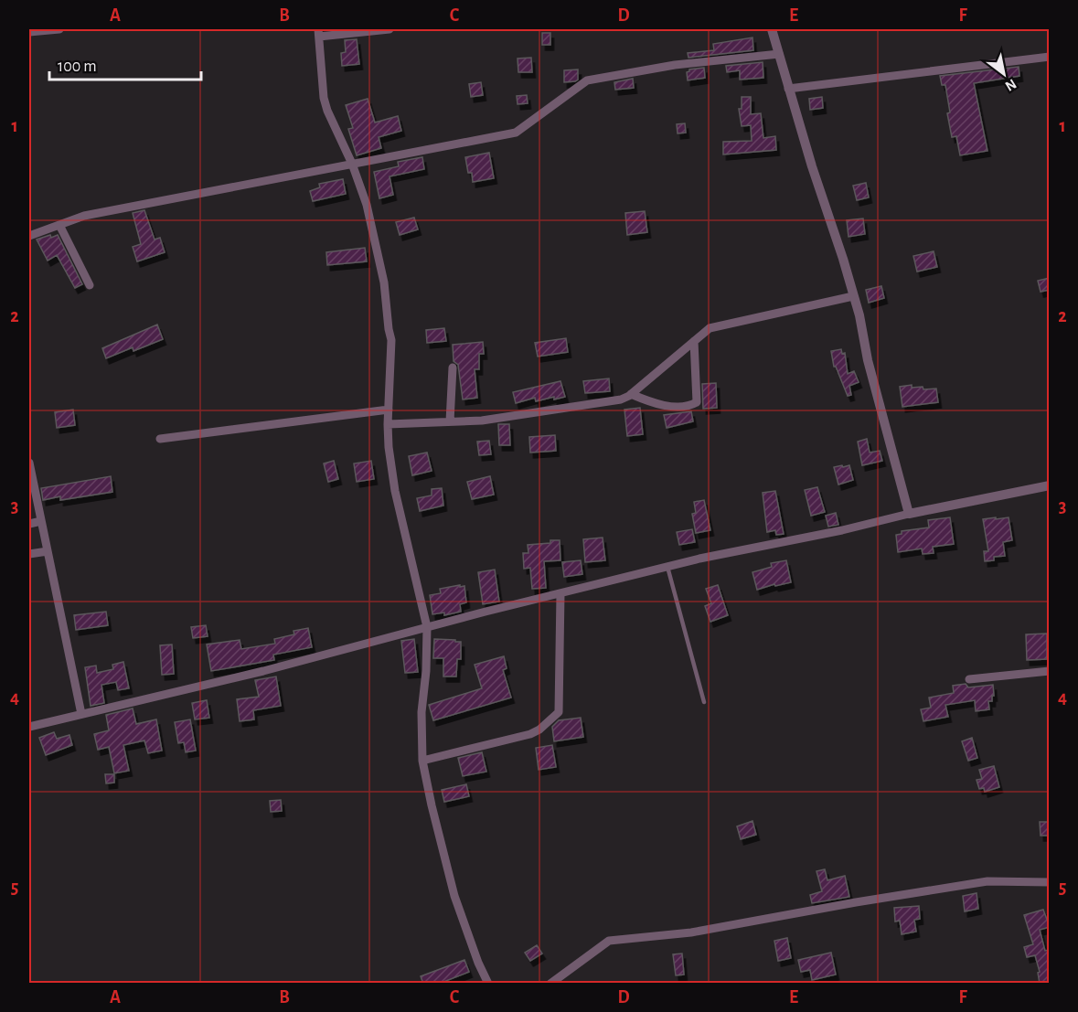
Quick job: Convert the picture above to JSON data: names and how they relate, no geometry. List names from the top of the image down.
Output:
{
  "scale_bar": "100 m",
  "north": "bottom right",
  "grid": {
    "columns": [
      "A",
      "B",
      "C",
      "D",
      "E",
      "F"
    ],
    "rows": [
      "1",
      "2",
      "3",
      "4",
      "5"
    ]
  }
}
